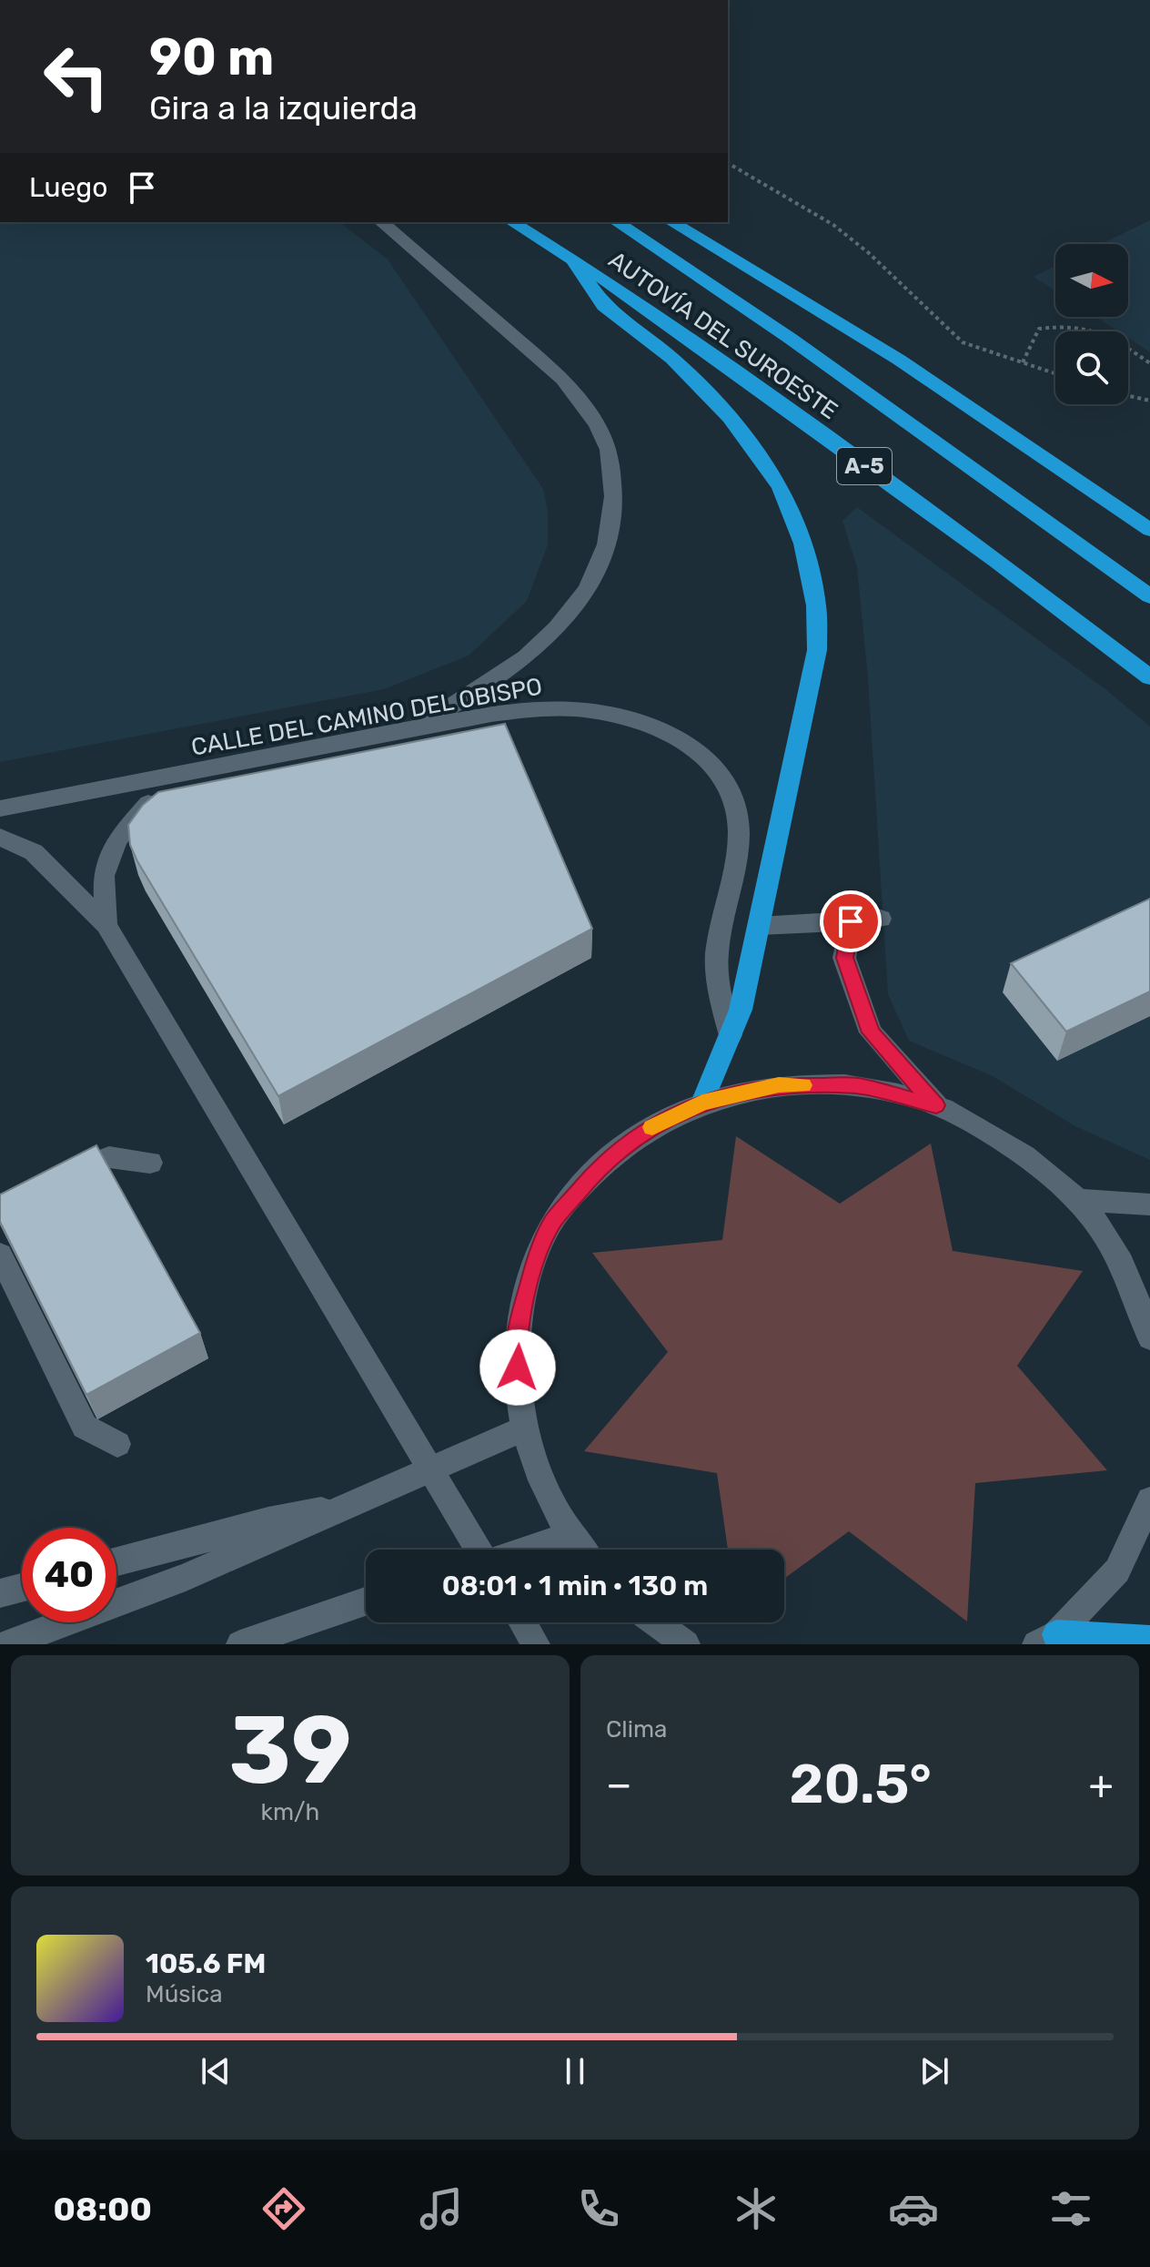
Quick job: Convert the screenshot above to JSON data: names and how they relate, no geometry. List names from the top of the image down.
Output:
{
  "streets": {
    "highway": ["AUTOVÍA DEL SUROESTE", "A-5"],
    "street": ["CALLE DEL CAMINO DEL OBISPO"]
  },
  "north": "right",
  "page": {
    "turn": ["90 m", "Gira a la izquierda"],
    "then": "Luego",
    "limit": "40",
    "trip": "08:01 · 1 min · 130 m",
    "tile": [
      ["39", "km/h"],
      "Clima"
    ],
    "heat": ["−", "20.5°", "+"],
    "song": ["105.6 FM", "Música"],
    "tabs": "08:00"
  }
}
